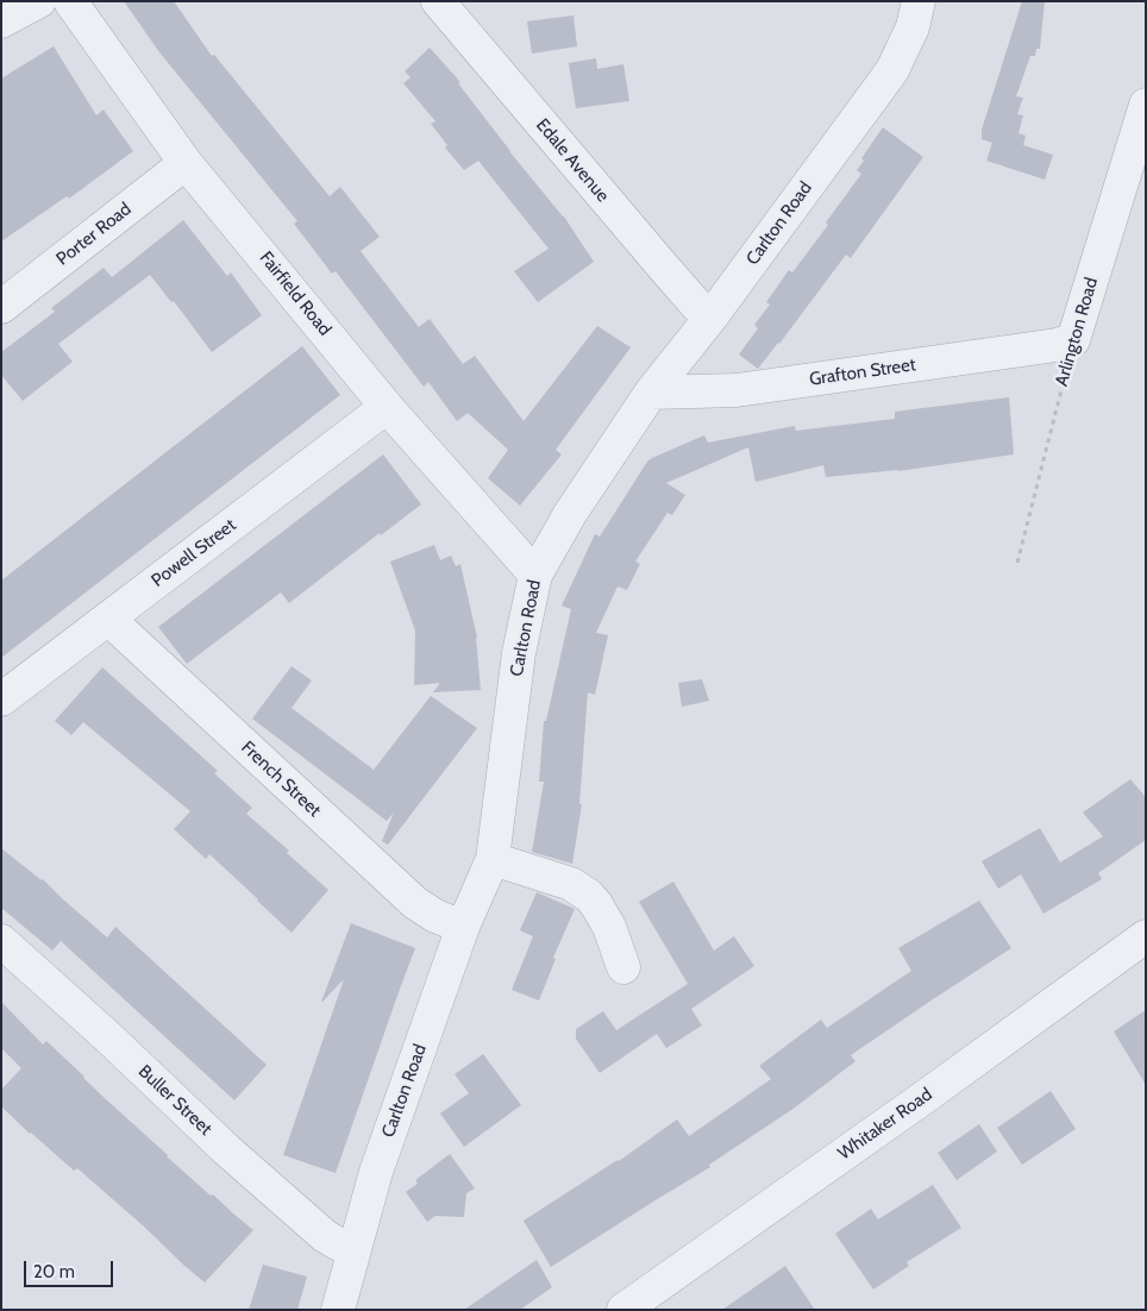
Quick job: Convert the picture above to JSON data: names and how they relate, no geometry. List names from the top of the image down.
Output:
{
  "streets": {
    "street": [
      "Edale Avenue",
      "Carlton Road",
      "Porter Road",
      "Fairfield Road",
      "Arlington Road",
      "Grafton Street",
      "Powell Street",
      "French Street",
      "Buller Street",
      "Whitaker Road"
    ]
  },
  "crossings": [
    ["Edale Avenue", "Carlton Road"],
    ["Carlton Road", "Fairfield Road"],
    ["Carlton Road", "Grafton Street"],
    ["Carlton Road", "French Street"],
    ["Carlton Road", "Buller Street"],
    ["Porter Road", "Fairfield Road"],
    ["Fairfield Road", "Powell Street"],
    ["Arlington Road", "Grafton Street"],
    ["Powell Street", "French Street"]
  ],
  "scale_bar": "20 m"
}
